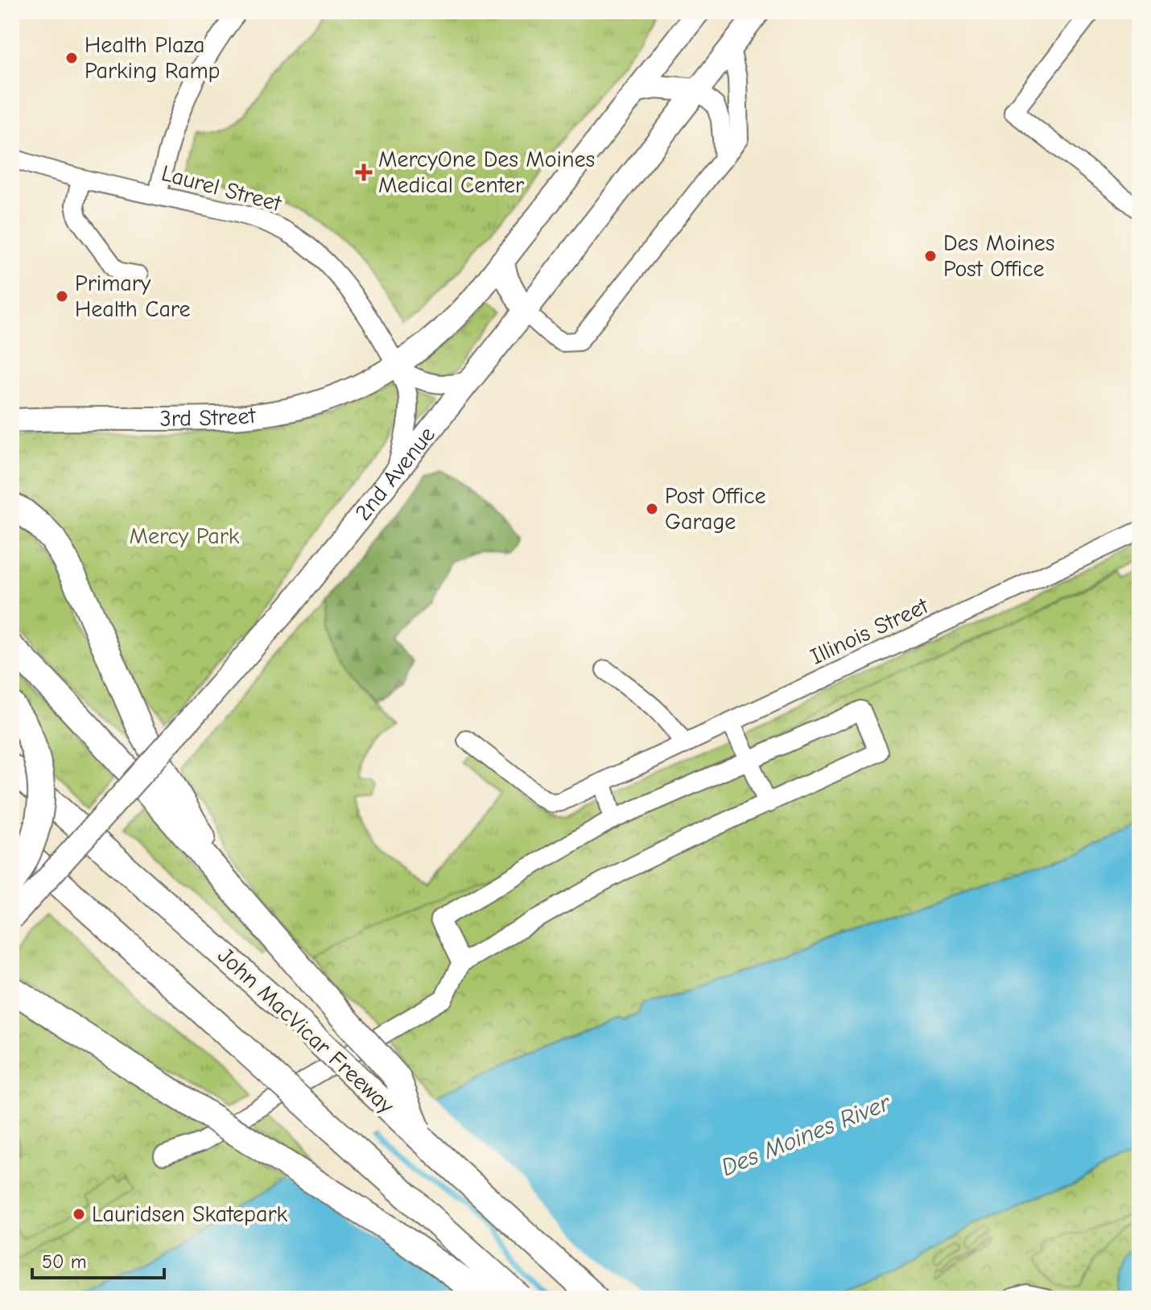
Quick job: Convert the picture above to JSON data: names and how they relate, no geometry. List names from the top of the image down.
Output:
{
  "streets": {
    "highway": ["John MacVicar Freeway"],
    "main road": ["3rd Street", "2nd Avenue"],
    "street": ["Laurel Street", "Illinois Street"]
  },
  "crossings": [
    ["Laurel Street", "3rd Street"],
    ["Laurel Street", "2nd Avenue"]
  ],
  "water": ["Des Moines River"],
  "parks": ["Mercy Park"],
  "places": {
    "other": [
      "Health Plaza Parking Ramp",
      "Des Moines Post Office",
      "Primary Health Care",
      "Post Office Garage",
      "Lauridsen Skatepark"
    ],
    "health": ["MercyOne Des Moines Medical Center"]
  },
  "scale_bar": "50 m"
}
